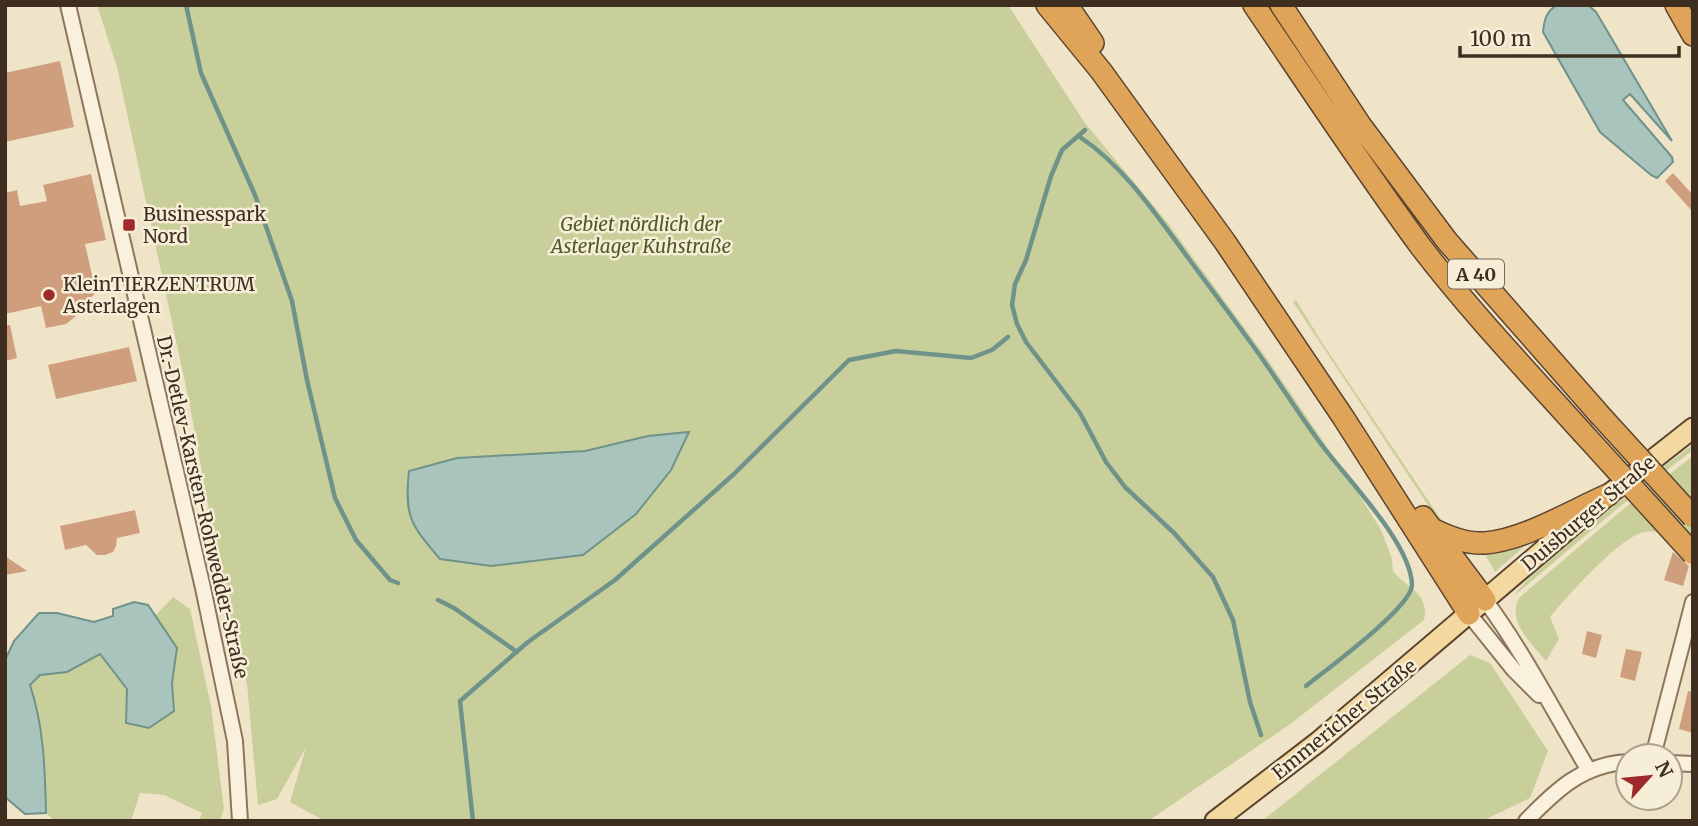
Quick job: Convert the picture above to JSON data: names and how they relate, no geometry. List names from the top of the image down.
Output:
{
  "streets": {
    "highway": ["A 40"],
    "main road": ["Duisburger Straße", "Emmericher Straße"],
    "street": ["Dr.-Detlev-Karsten-Rohwedder-Straße"]
  },
  "crossings": [
    ["Duisburger Straße", "Emmericher Straße"]
  ],
  "parks": ["Gebiet nördlich der Asterlager Kuhstraße"],
  "places": {
    "transit": ["Businesspark Nord"],
    "other": ["KleinTIERZENTRUM Asterlagen"]
  },
  "scale_bar": "100 m",
  "north": "top right"
}
